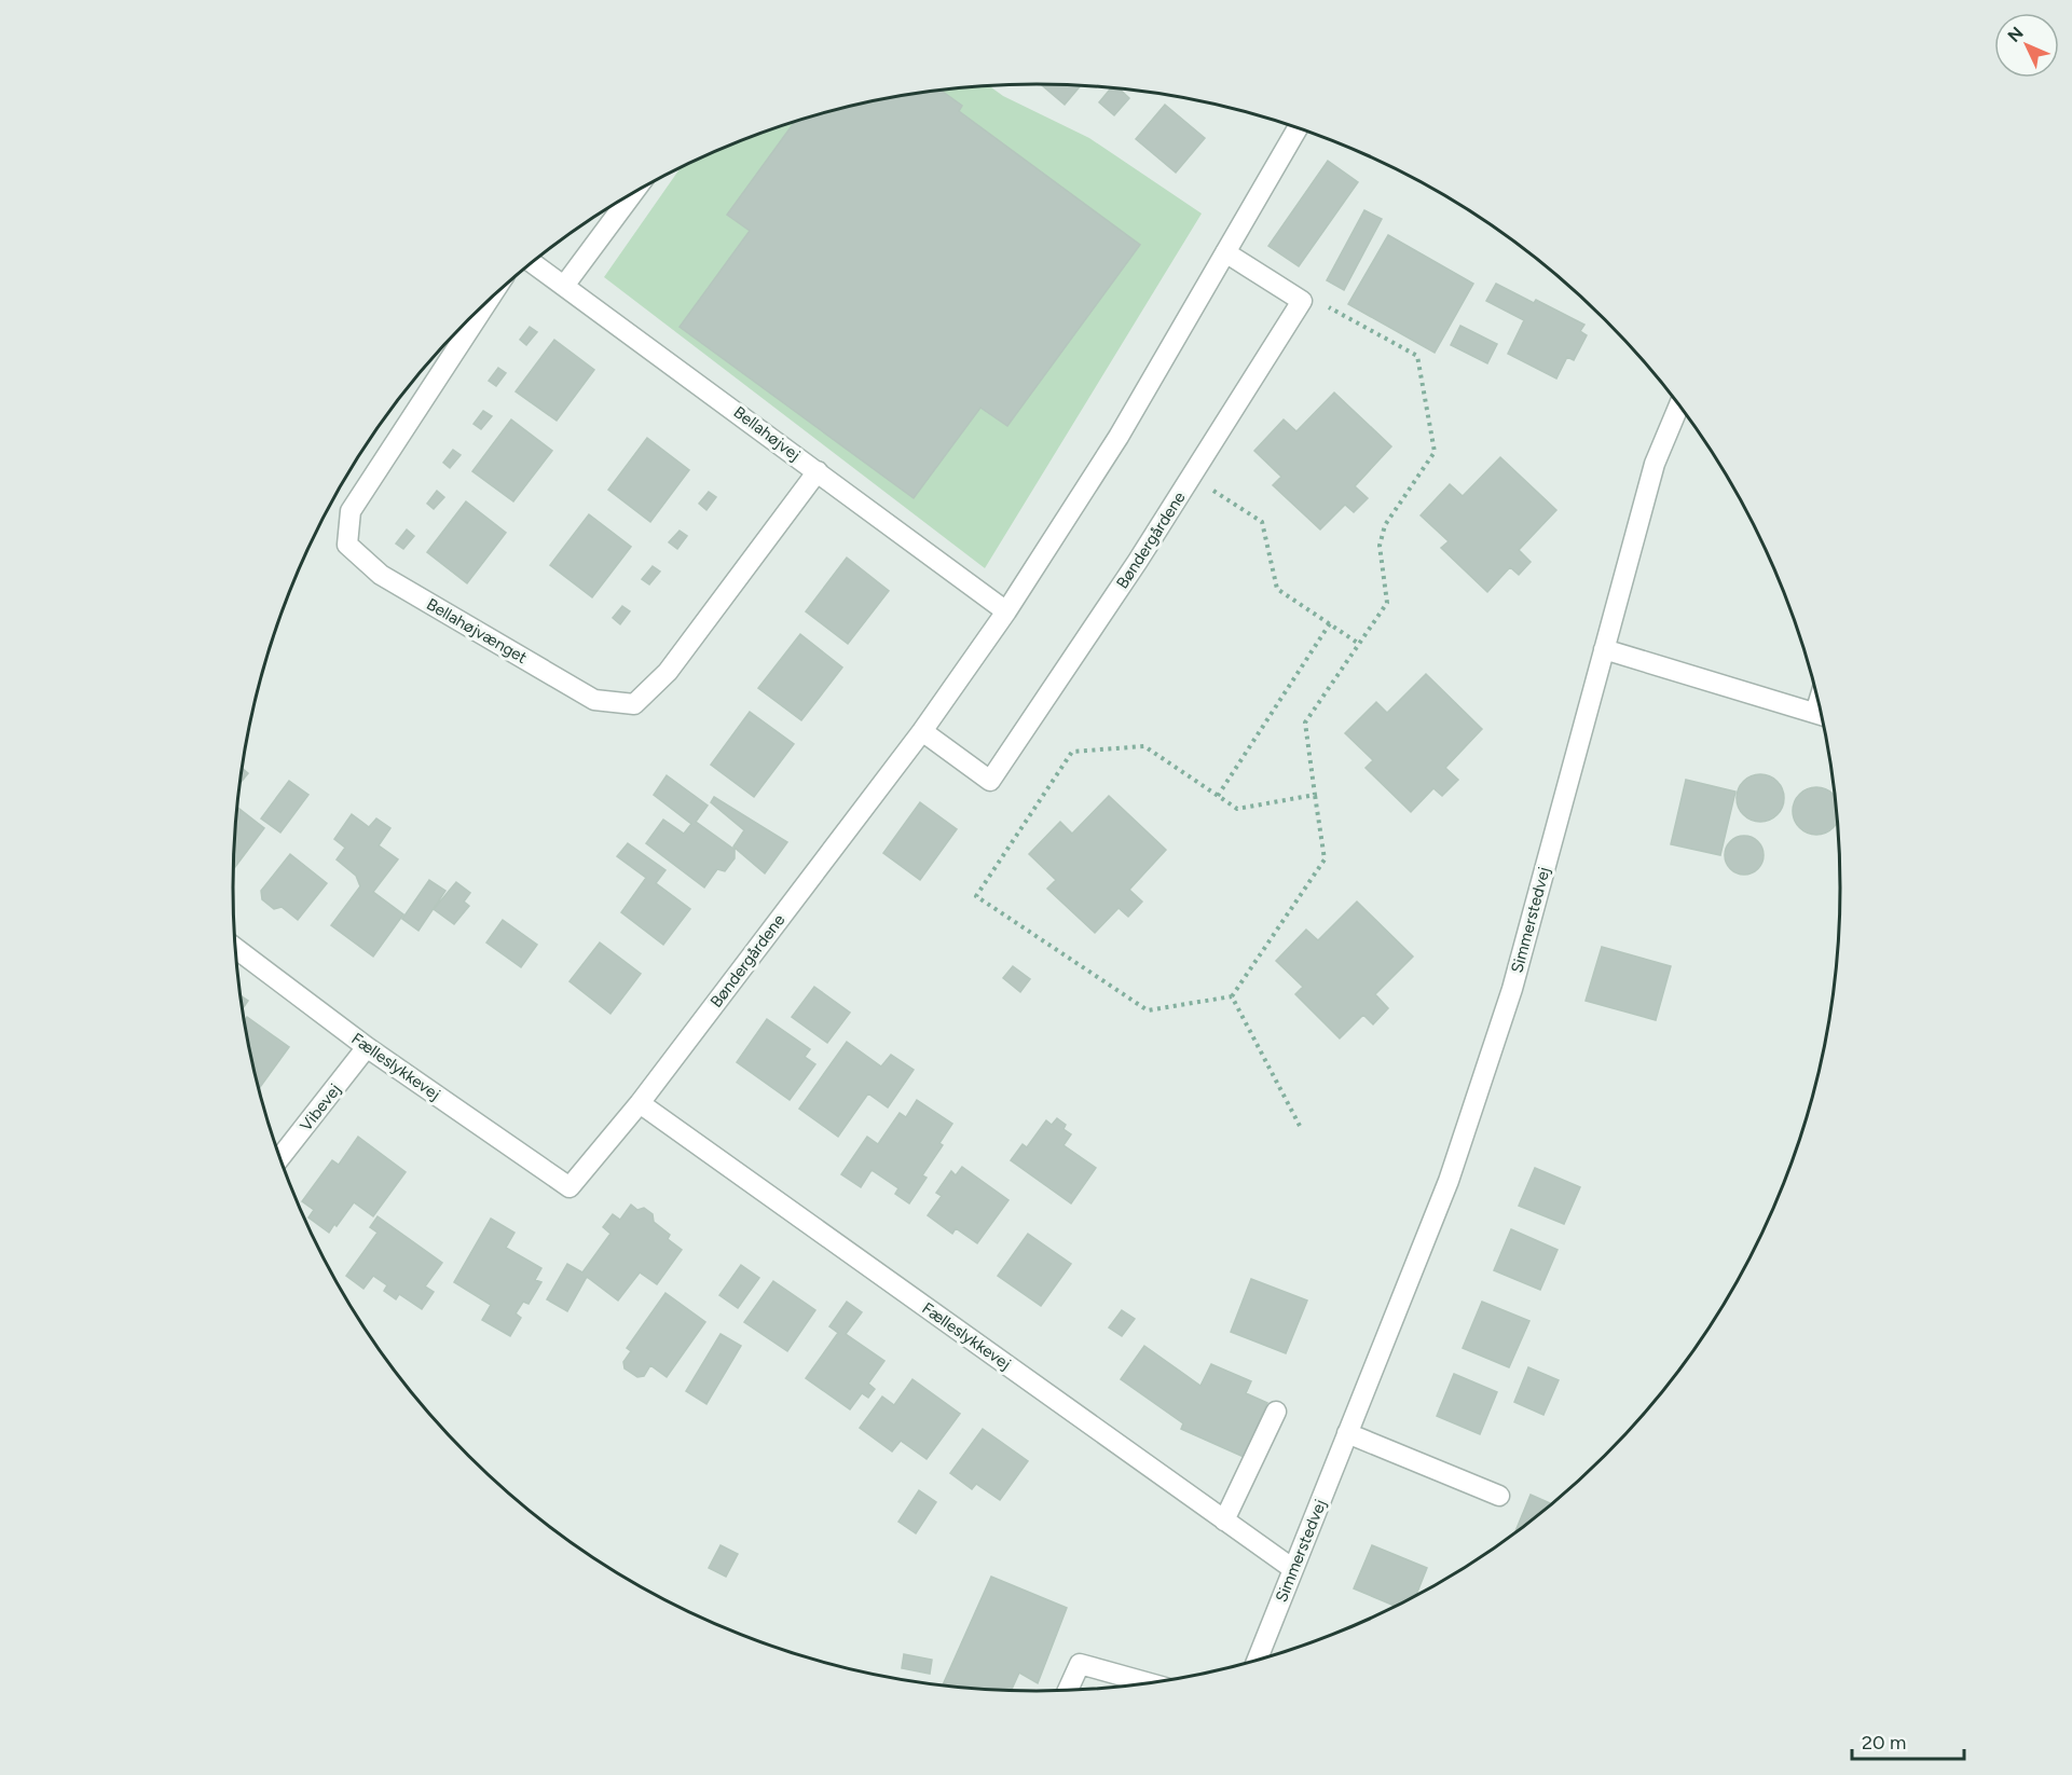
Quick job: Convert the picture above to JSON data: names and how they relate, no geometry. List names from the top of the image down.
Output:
{
  "streets": {
    "street": [
      "Bellahøjvej",
      "Bøndergårdene",
      "Bellahøjvænget",
      "Simmerstedvej",
      "Fælleslykkevej",
      "Vibevej"
    ]
  },
  "crossings": [
    ["Bellahøjvej", "Bøndergårdene"],
    ["Bellahøjvej", "Bellahøjvænget"],
    ["Bøndergårdene", "Fælleslykkevej"],
    ["Simmerstedvej", "Fælleslykkevej"],
    ["Fælleslykkevej", "Vibevej"]
  ],
  "scale_bar": "20 m",
  "north": "top left"
}
